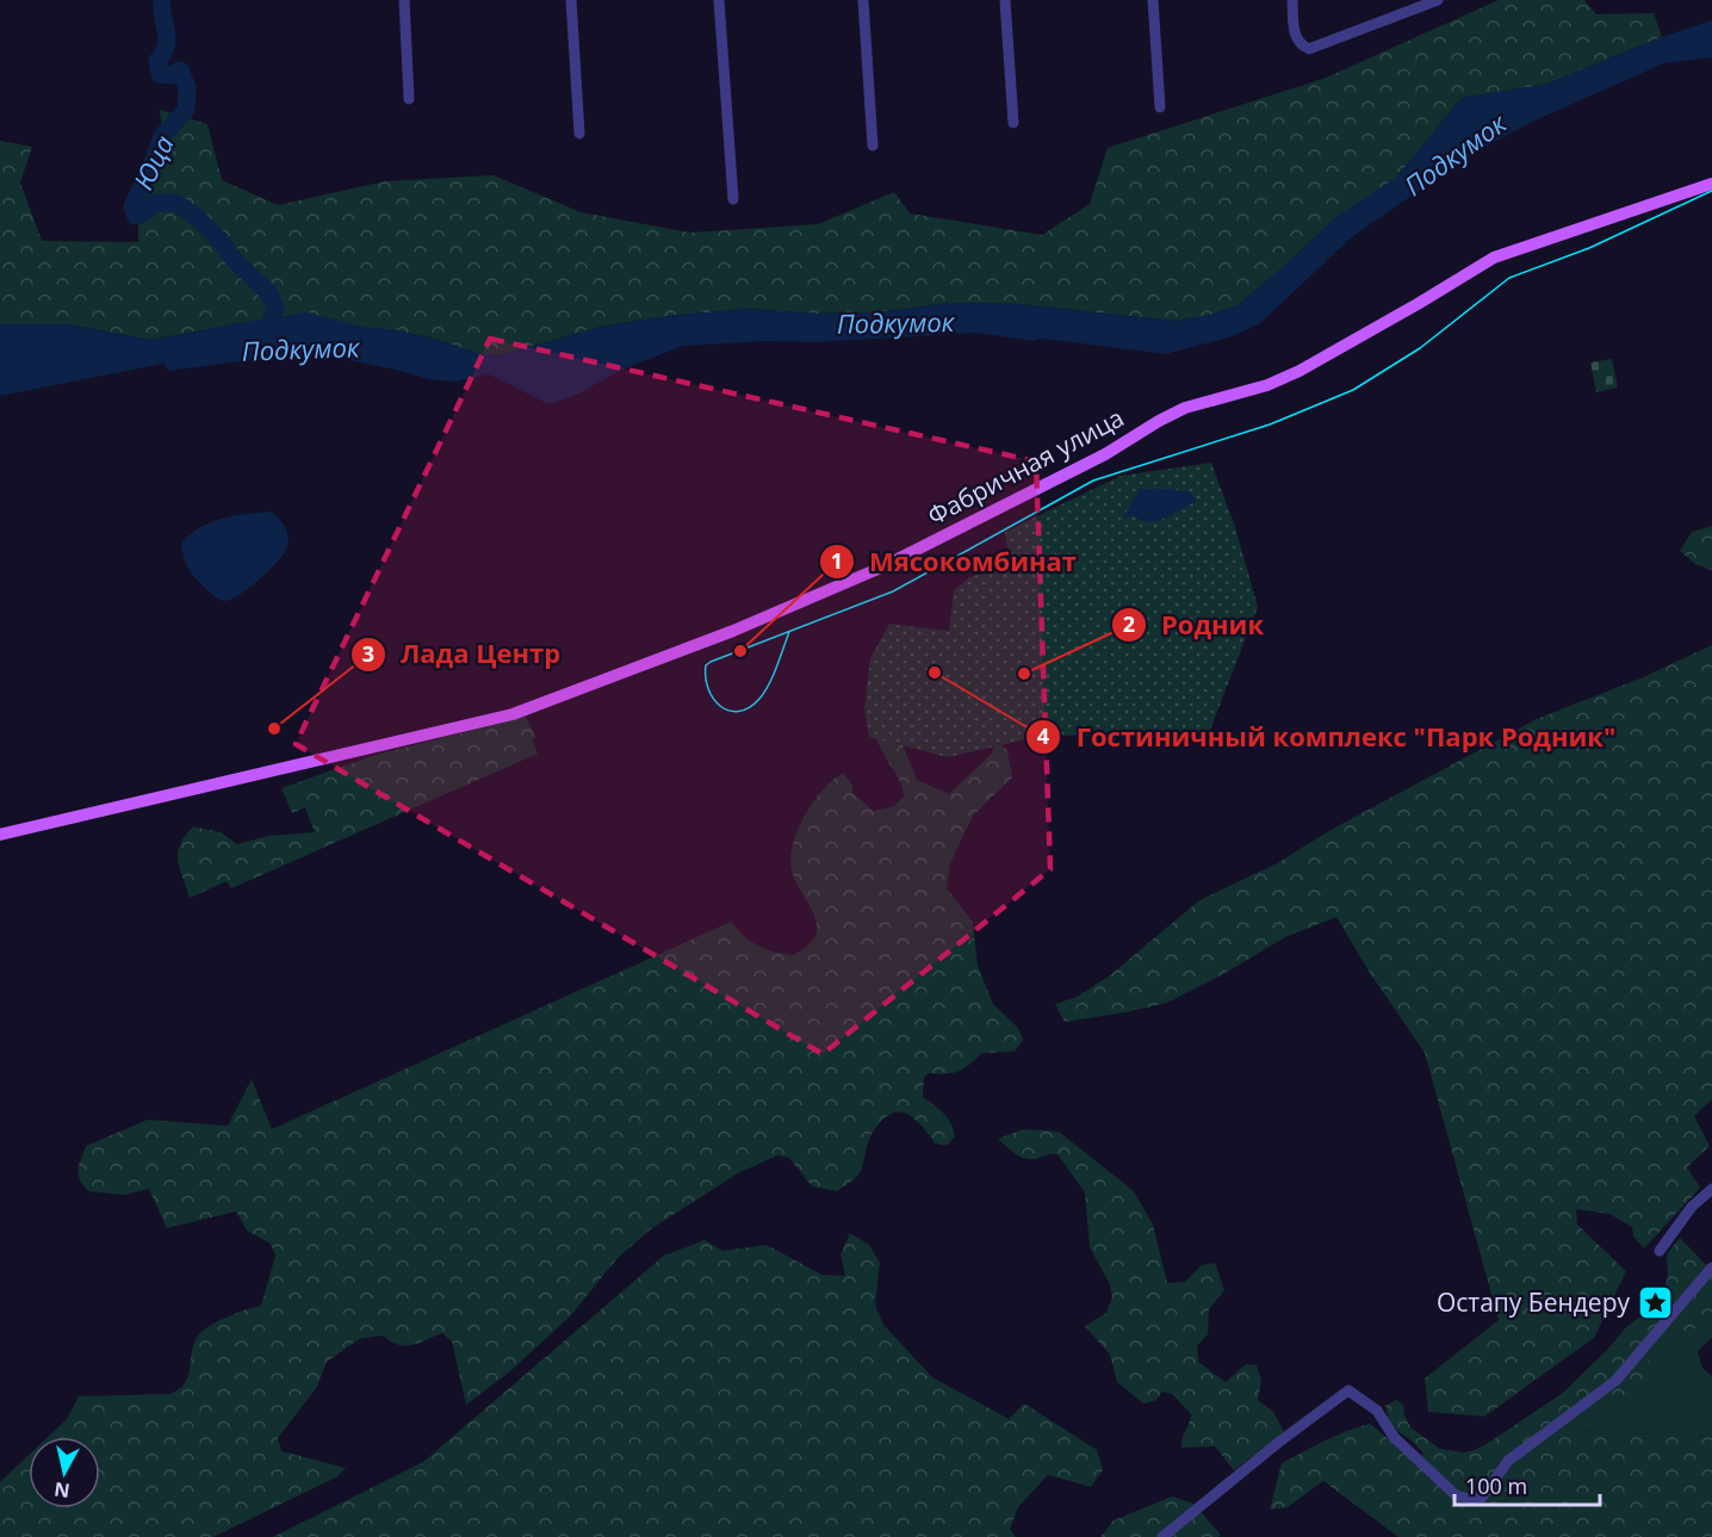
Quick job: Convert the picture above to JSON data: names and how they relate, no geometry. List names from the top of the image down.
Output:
{
  "streets": {
    "main road": ["Фабричная улица"]
  },
  "water": ["Подкумок", "Юца"],
  "places": {
    "other": [
      "Мясокомбинат",
      "Гостиничный комплекс \"Парк Родник\"",
      "Родник",
      "Лада Центр"
    ],
    "place": ["Остапу Бендеру"]
  },
  "scale_bar": "100 m",
  "north": "bottom"
}
